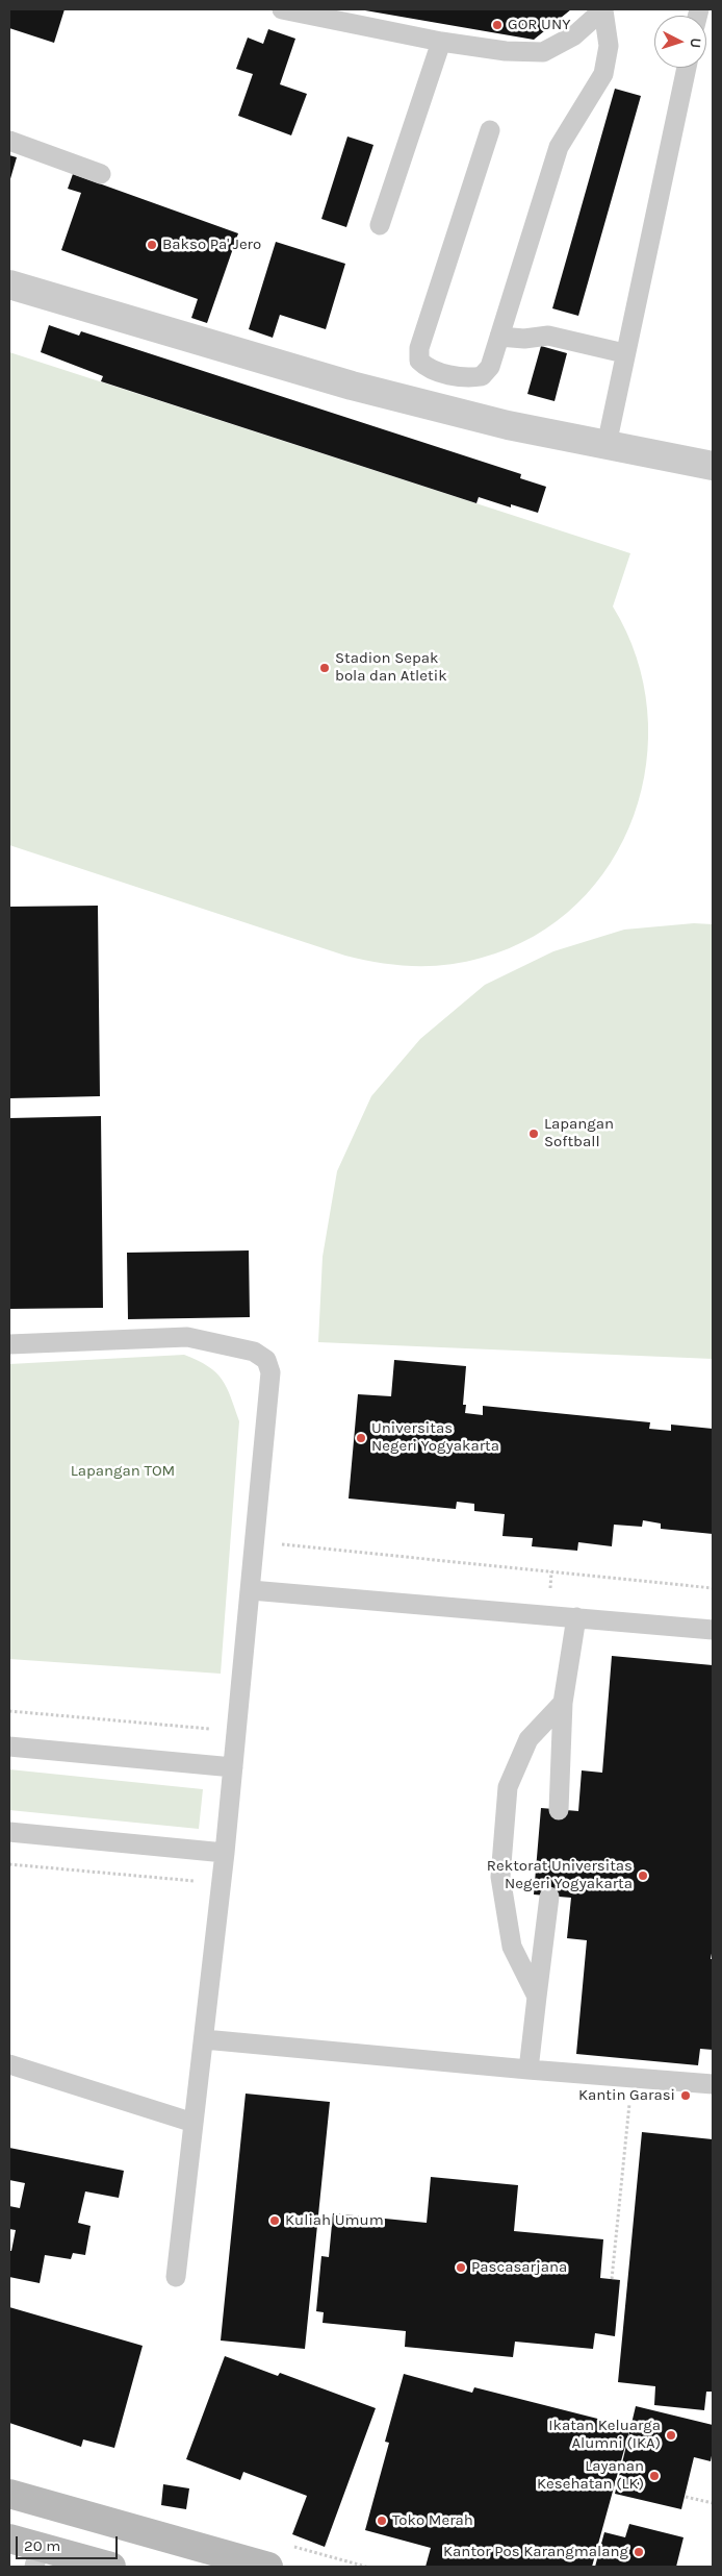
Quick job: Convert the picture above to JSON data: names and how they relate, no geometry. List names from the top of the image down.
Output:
{
  "parks": ["Lapangan TOM"],
  "places": [
    "GOR UNY",
    "Bakso Pa' Jero",
    "Stadion Sepak bola dan Atletik",
    "Lapangan Softball",
    "Universitas Negeri Yogyakarta",
    "Rektorat Universitas Negeri Yogyakarta",
    "Kantin Garasi",
    "Kuliah Umum",
    "Pascasarjana",
    "Ikatan Keluarga Alumni (IKA)",
    "Layanan Kesehatan (LK)",
    "Toko Merah",
    "Kantor Pos Karangmalang"
  ],
  "scale_bar": "20 m",
  "north": "right"
}
